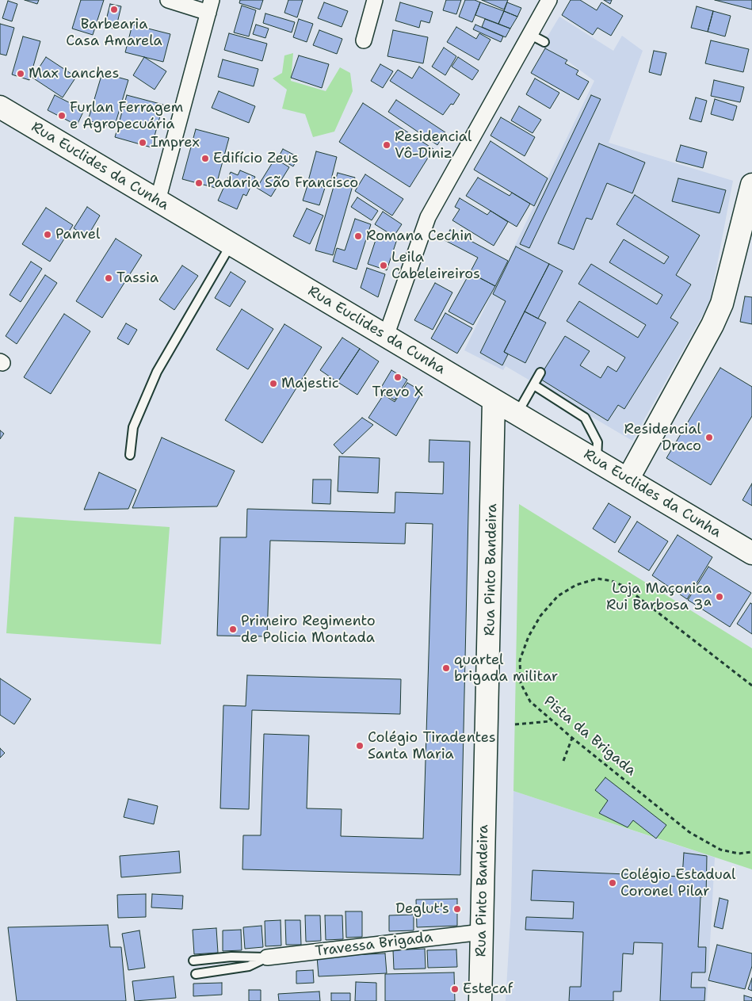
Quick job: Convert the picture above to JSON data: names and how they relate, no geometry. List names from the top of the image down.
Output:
{
  "streets": {
    "street": ["Rua Euclides da Cunha", "Rua Pinto Bandeira", "Travessa Brigada"],
    "path": ["Pista da Brigada"]
  },
  "crossings": [
    ["Rua Euclides da Cunha", "Rua Pinto Bandeira"],
    ["Rua Pinto Bandeira", "Travessa Brigada"]
  ],
  "places": [
    "Barbearia Casa Amarela",
    "Max Lanches",
    "Furlan Ferragem e Agropecuária",
    "Imprex",
    "Residencial Vô-Diniz",
    "Edifício Zeus",
    "Padaria São Francisco",
    "Panvel",
    "Romana Cechin",
    "Leila Cabeleireiros",
    "Tassia",
    "Trevo X",
    "Majestic",
    "Residencial Draco",
    "Loja Maçonica Rui Barbosa 3ª",
    "Primeiro Regimento de Policia Montada",
    "quartel brigada militar",
    "Colégio Tiradentes Santa Maria",
    "Colégio Estadual Coronel Pilar",
    "Deglut's",
    "Estecaf"
  ]
}
